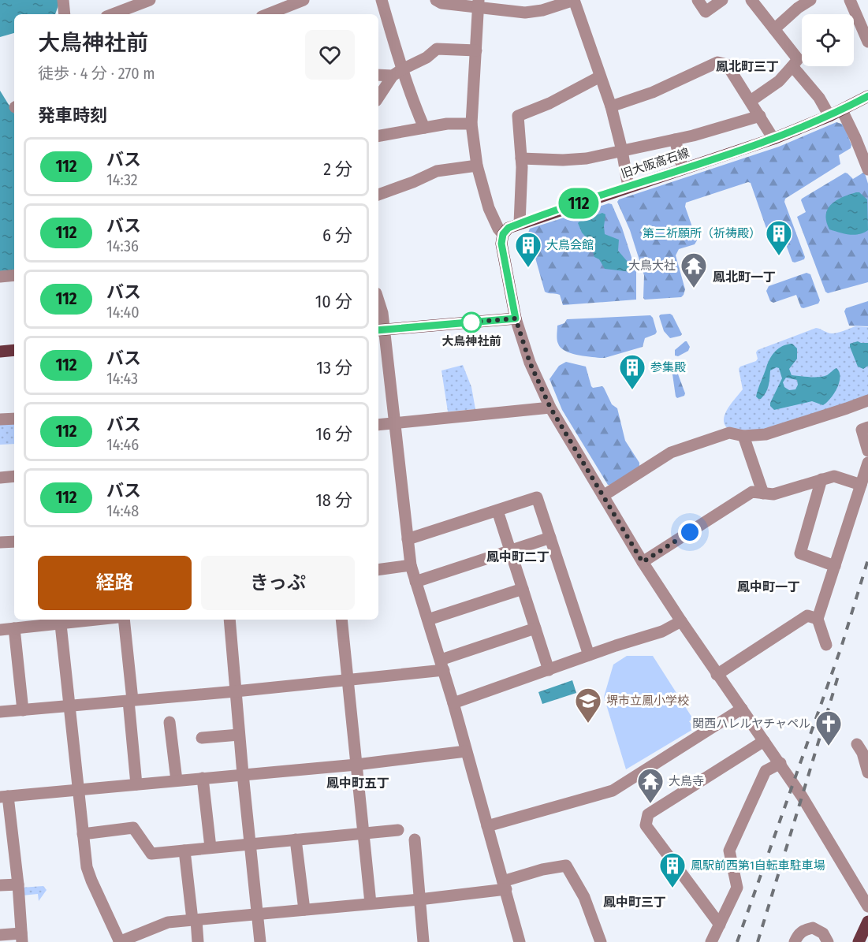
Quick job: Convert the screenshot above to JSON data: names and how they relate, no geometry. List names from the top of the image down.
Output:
{
  "streets": {
    "main road": ["旧大阪高石線"]
  },
  "districts": [
    "鳳北町三丁",
    "鳳北町一丁",
    "鳳中町二丁",
    "鳳中町一丁",
    "鳳中町五丁",
    "鳳中町三丁"
  ],
  "places": {
    "building": [
      "第二祈願所（祈祷殿）",
      "大鳥会館",
      "参集殿",
      "鳳駅前西第1自転車駐車場"
    ],
    "temple": ["大鳥大社", "大鳥寺"],
    "other": ["大鳥神社前"],
    "school or university": ["堺市立鳳小学校"],
    "church": ["関西ハレルヤチャペル"]
  },
  "lines": ["bus line 112"],
  "page": {
    "on_map": "112",
    "heading": [
      ["大鳥神社前", "徒歩 · 4 分 · 270 m"],
      "発車時刻"
    ],
    "list": [
      {
        "mark": "112",
        "name": "バス",
        "note": "14:32",
        "value": "2 分"
      },
      {
        "mark": "112",
        "name": "バス",
        "note": "14:36",
        "value": "6 分"
      },
      {
        "mark": "112",
        "name": "バス",
        "note": "14:40",
        "value": "10 分"
      },
      {
        "mark": "112",
        "name": "バス",
        "note": "14:43",
        "value": "13 分"
      },
      {
        "mark": "112",
        "name": "バス",
        "note": "14:46",
        "value": "16 分"
      },
      {
        "mark": "112",
        "name": "バス",
        "note": "14:48",
        "value": "18 分"
      }
    ],
    "buttons": ["経路", "きっぷ"]
  }
}
